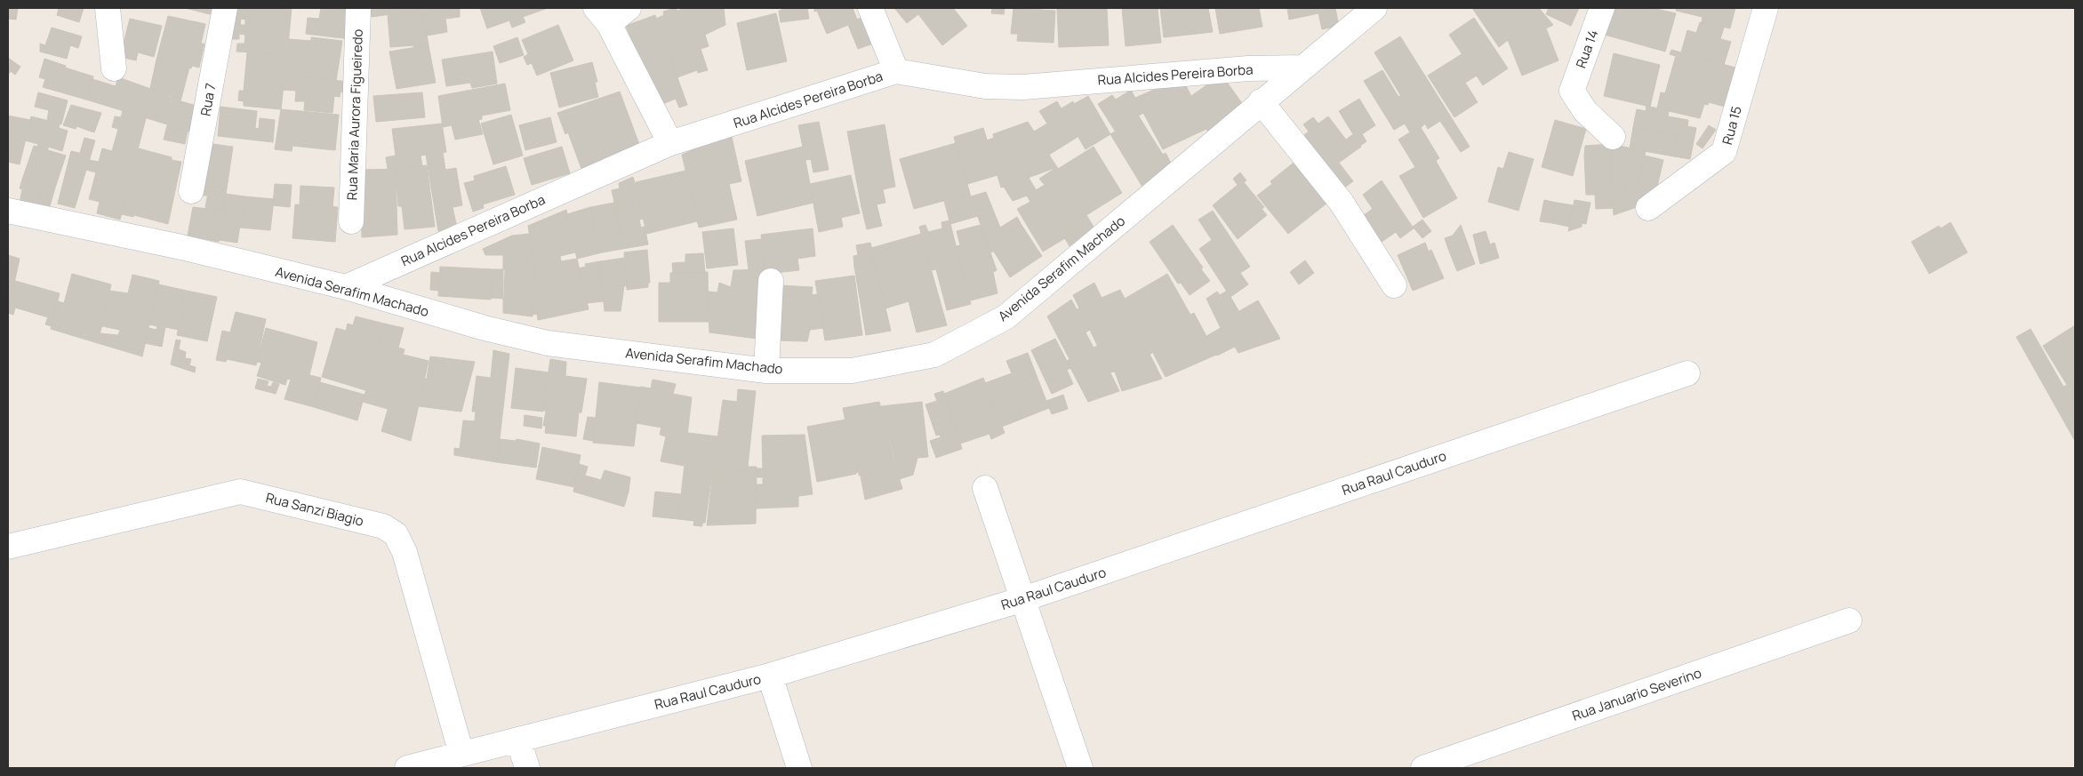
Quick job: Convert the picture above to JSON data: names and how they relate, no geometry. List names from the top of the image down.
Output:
{
  "streets": {
    "street": [
      "Rua 14",
      "Rua Alcides Pereira Borba",
      "Rua 7",
      "Rua Maria Aurora Figueiredo",
      "Rua 15",
      "Avenida Serafim Machado",
      "Rua Raul Cauduro",
      "Rua Sanzi Biagio",
      "Rua Januario Severino"
    ]
  },
  "crossings": [
    ["Rua Alcides Pereira Borba", "Avenida Serafim Machado"],
    ["Rua Raul Cauduro", "Rua Sanzi Biagio"]
  ]
}
